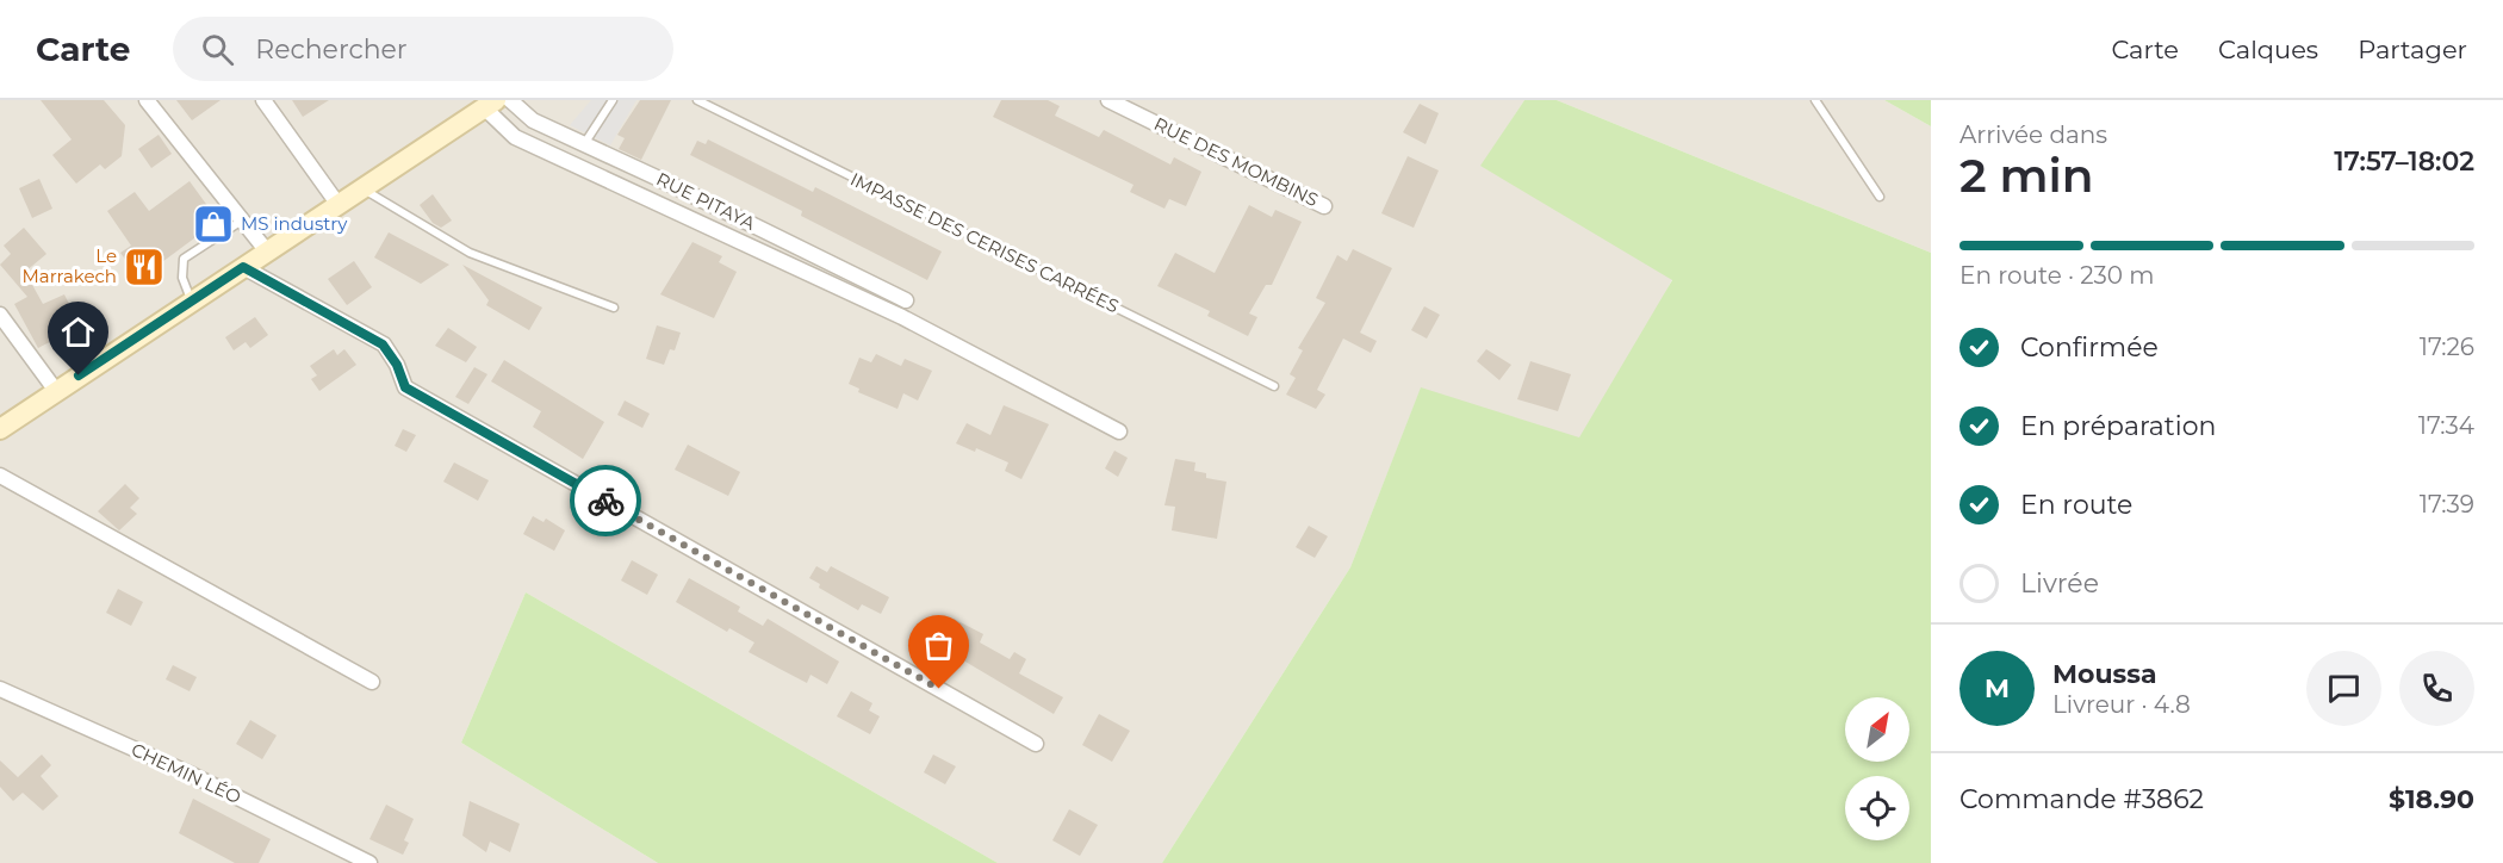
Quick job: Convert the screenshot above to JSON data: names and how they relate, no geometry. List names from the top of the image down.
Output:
{
  "streets": {
    "street": ["RUE DES MOMBINS", "RUE PITAYA", "CHEMIN LÉO"],
    "lane": ["IMPASSE DES CERISES CARRÉES"]
  },
  "places": {
    "shop": ["MS industry"],
    "restaurant": ["Le Marrakech"]
  },
  "north": "top right",
  "page": {
    "header": "Carte",
    "search": "Rechercher",
    "nav": ["Carte", "Calques", "Partager"],
    "heading": ["2 min", "Arrivée dans", "17:57–18:02"],
    "panel": [
      "Moussa",
      "Livreur · 4.8",
      "Commande #3862",
      "$18.90"
    ],
    "bar": "En route · 230 m",
    "list": [
      ["Confirmée", "17:26"],
      ["En préparation", "17:34"],
      ["En route", "17:39"],
      "Livrée"
    ],
    "round": "M"
  }
}
